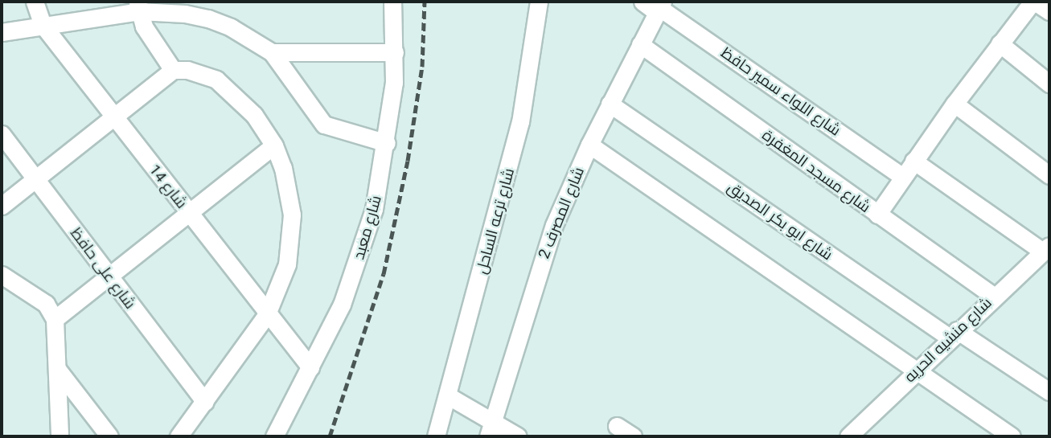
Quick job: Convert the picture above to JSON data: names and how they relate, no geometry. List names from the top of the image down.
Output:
{
  "streets": {
    "street": [
      "شارع اللواء سمير حافظ",
      "شارع مسجد المغفرة",
      "شارع 14",
      "شارع المصرف 2",
      "شارع ترعه الساحل",
      "شارع ابو بكر الصديق",
      "شارع معبد",
      "شارع على حافظ",
      "شارع منشيه الحريه"
    ]
  },
  "crossings": [
    ["شارع اللواء سمير حافظ", "شارع المصرف 2"],
    ["شارع مسجد المغفرة", "شارع المصرف 2"],
    ["شارع مسجد المغفرة", "شارع منشيه الحريه"],
    ["شارع 14", "شارع معبد"],
    ["شارع المصرف 2", "شارع ابو بكر الصديق"],
    ["شارع ابو بكر الصديق", "شارع منشيه الحريه"]
  ]
}
